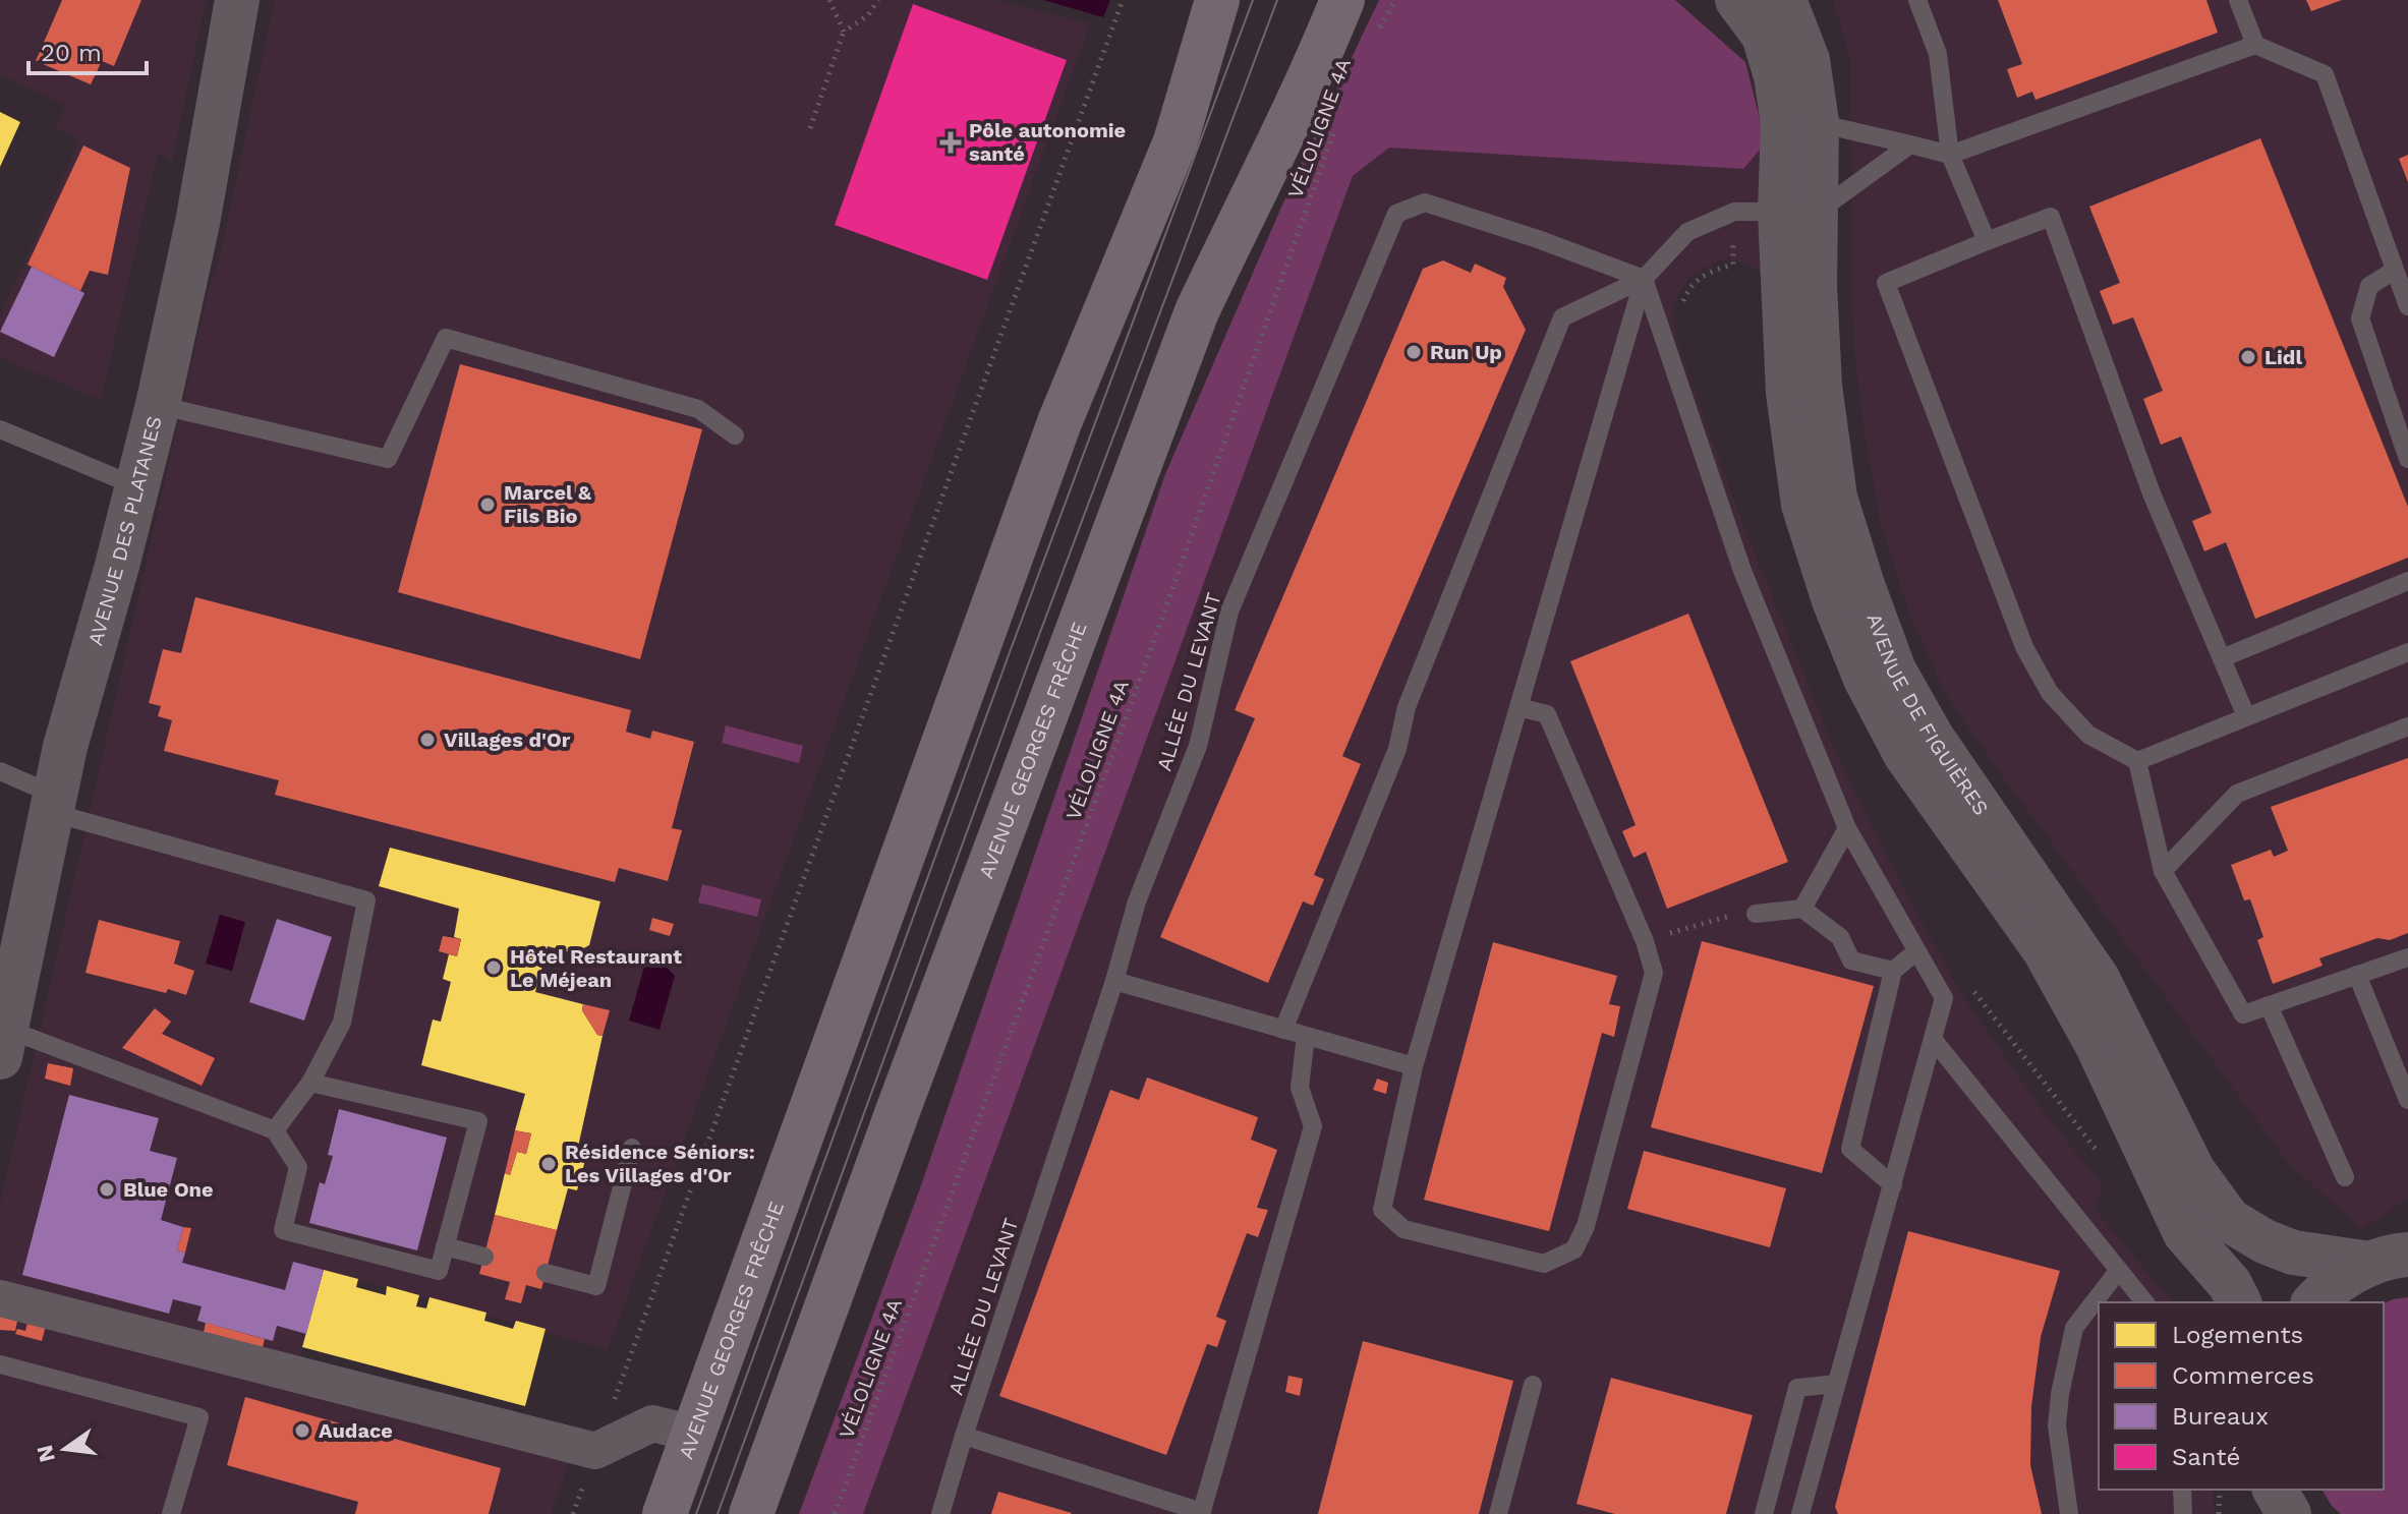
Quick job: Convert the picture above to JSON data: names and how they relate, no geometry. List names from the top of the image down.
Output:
{
  "streets": {
    "main road": ["AVENUE DES PLATANES", "AVENUE DE FIGUIÈRES", "AVENUE GEORGES FRÊCHE"],
    "lane": ["ALLÉE DU LEVANT"],
    "path": ["VÉLOLIGNE 4A"]
  },
  "places": {
    "health": ["Pôle autonomie santé"],
    "other": [
      "Run Up",
      "Lidl",
      "Marcel & Fils Bio",
      "Villages d'Or",
      "Hôtel Restaurant Le Méjean",
      "Résidence Séniors: Les Villages d'Or",
      "Blue One",
      "Audace"
    ]
  },
  "legend": [
    "Logements",
    "Commerces",
    "Bureaux",
    "Santé"
  ],
  "scale_bar": "20 m",
  "north": "left"
}
